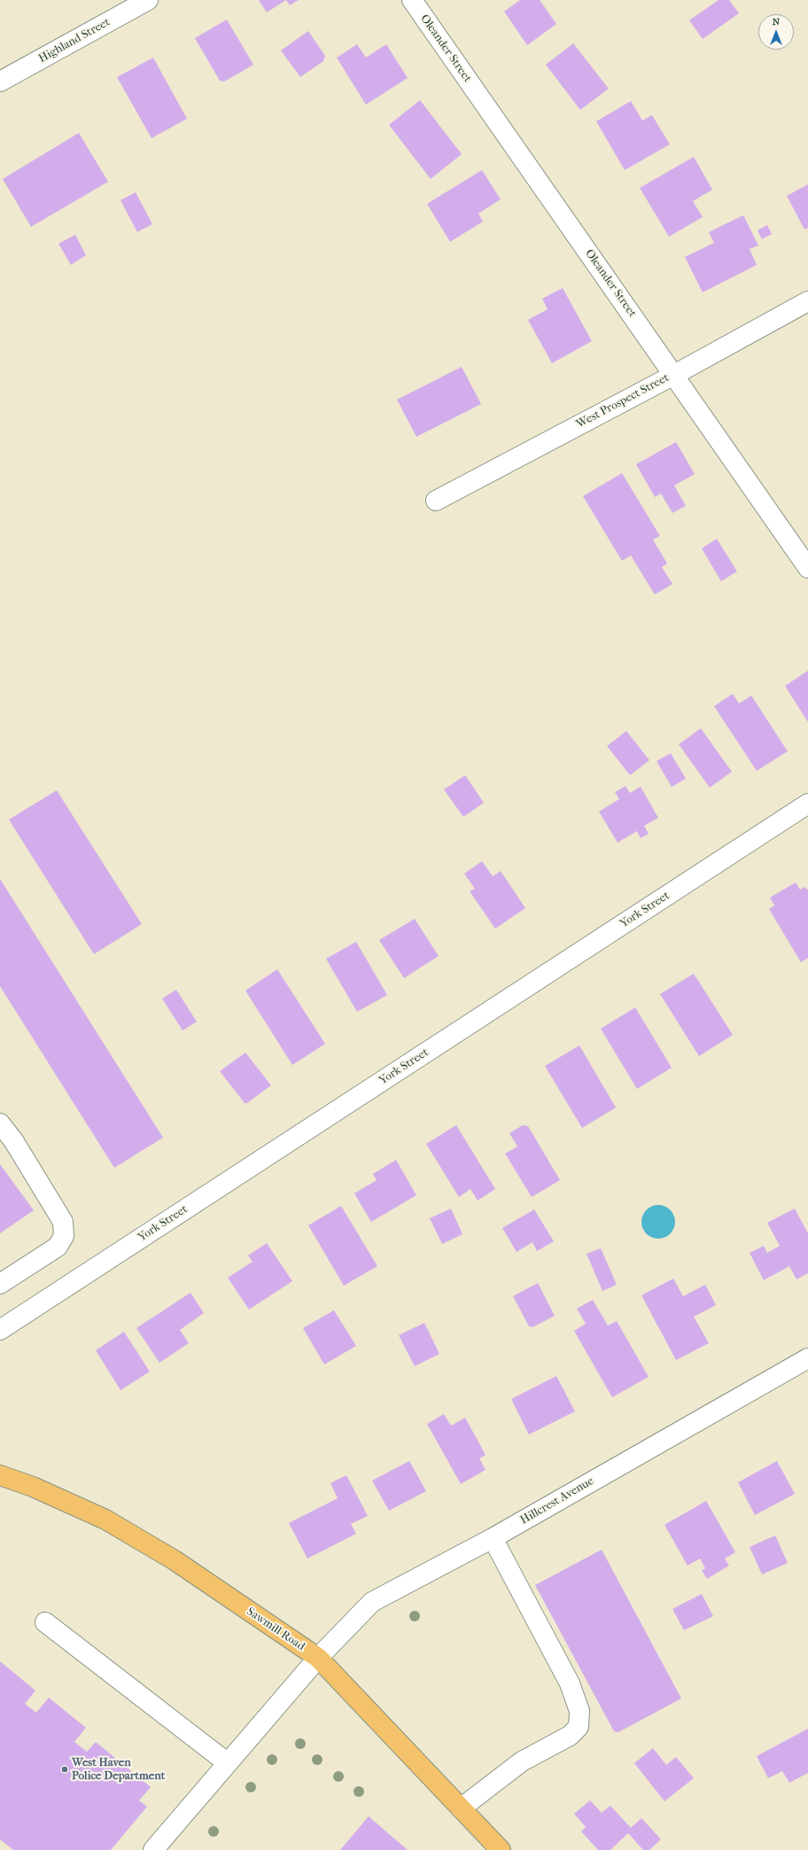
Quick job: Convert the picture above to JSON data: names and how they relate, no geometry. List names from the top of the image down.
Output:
{
  "streets": {
    "main road": ["Sawmill Road"],
    "street": [
      "Highland Street",
      "Oleander Street",
      "West Prospect Street",
      "York Street",
      "Hillcrest Avenue"
    ]
  },
  "crossings": [
    ["Oleander Street", "West Prospect Street"],
    ["Hillcrest Avenue", "Sawmill Road"]
  ],
  "places": ["West Haven Police Department"],
  "north": "top"
}
